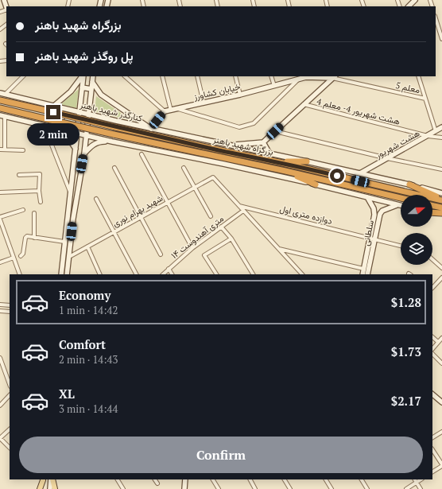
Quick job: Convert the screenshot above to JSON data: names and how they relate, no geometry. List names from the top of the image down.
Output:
{
  "streets": {
    "highway": ["بزرگراه شهید باهنر"],
    "main road": [
      "خیابان کشاورز",
      "کنارگذر شهید باهنر",
      "هشت شهریور",
      "سلطانی"
    ],
    "street": [
      "معلم 5",
      "هشت شهریور 4- معلم 4",
      "شهید بهرام نوری",
      "دوازده متری اول",
      "۱۴ متری آهندوست"
    ]
  },
  "crossings": [
    ["معلم 5", "خیابان کشاورز"],
    ["کنارگذر شهید باهنر", "هشت شهریور"],
    ["کنارگذر شهید باهنر", "بزرگراه شهید باهنر"],
    ["هشت شهریور 4- معلم 4", "هشت شهریور"],
    ["شهید بهرام نوری", "دوازده متری اول"],
    ["دوازده متری اول", "سلطانی"]
  ],
  "north": "right",
  "page": {
    "banner": ["بزرگراه شهید باهنر", "پل روگذر شهید باهنر"],
    "bubble": "2 min",
    "list": [
      {
        "name": "Economy",
        "note": "1 min · 14:42",
        "value": "$1.28"
      },
      {
        "name": "Comfort",
        "note": "2 min · 14:43",
        "value": "$1.73"
      },
      {
        "name": "XL",
        "note": "3 min · 14:44",
        "value": "$2.17"
      }
    ],
    "buttons": "Confirm"
  }
}
